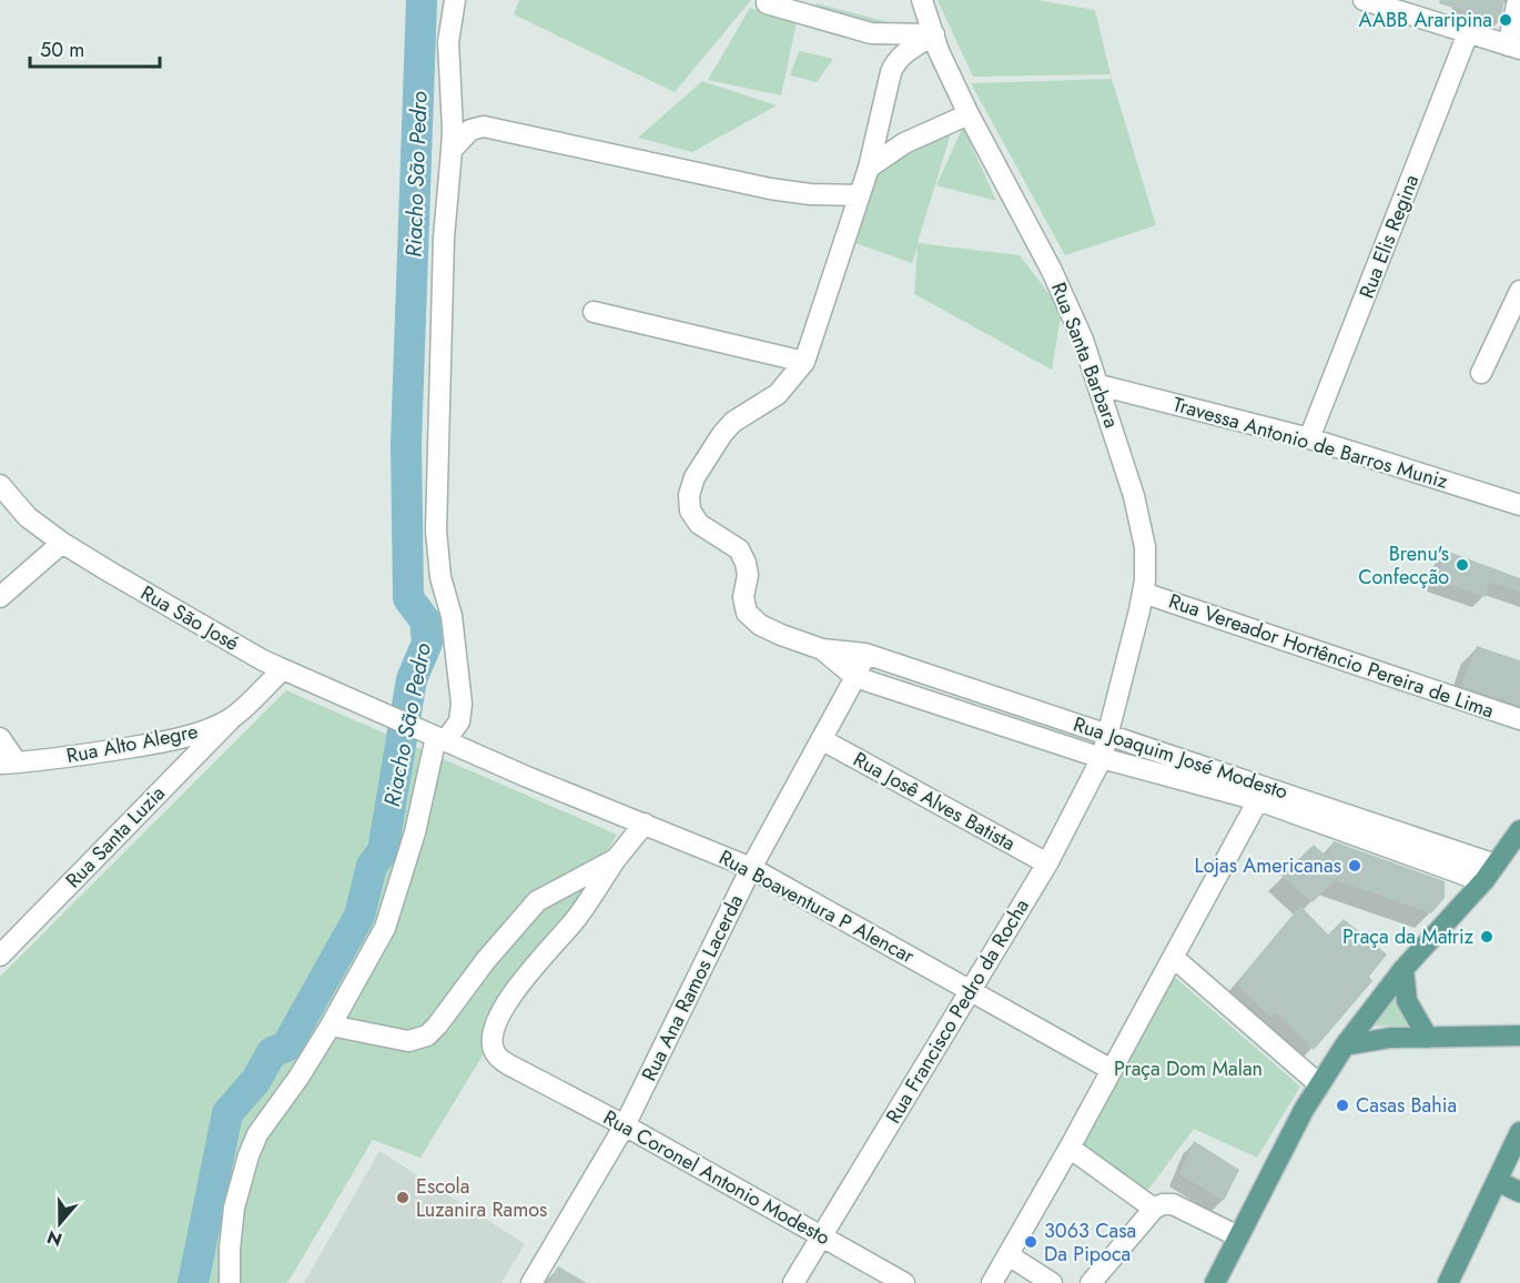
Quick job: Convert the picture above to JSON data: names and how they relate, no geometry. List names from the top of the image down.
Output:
{
  "streets": {
    "street": [
      "Rua Elis Regina",
      "Rua Santa Barbara",
      "Travessa Antonio de Barros Muniz",
      "Rua São José",
      "Rua Vereador Hortêncio Pereira de Lima",
      "Rua Alto Alegre",
      "Rua Joaquim José Modesto",
      "Rua Josê Alves Batista",
      "Rua Santa Luzia",
      "Rua Boaventura P Alencar",
      "Rua Ana Ramos Lacerda",
      "Rua Francisco Pedro da Rocha",
      "Rua Coronel Antonio Modesto"
    ]
  },
  "crossings": [
    ["Rua Elis Regina", "Travessa Antonio de Barros Muniz"],
    ["Rua Santa Barbara", "Travessa Antonio de Barros Muniz"],
    ["Rua Santa Barbara", "Rua Vereador Hortêncio Pereira de Lima"],
    ["Rua Santa Barbara", "Rua Joaquim José Modesto"],
    ["Rua Santa Barbara", "Rua Francisco Pedro da Rocha"],
    ["Rua São José", "Rua Alto Alegre"],
    ["Rua São José", "Rua Boaventura P Alencar"],
    ["Rua Alto Alegre", "Rua Santa Luzia"],
    ["Rua Joaquim José Modesto", "Rua Ana Ramos Lacerda"],
    ["Rua Joaquim José Modesto", "Rua Francisco Pedro da Rocha"],
    ["Rua Josê Alves Batista", "Rua Ana Ramos Lacerda"],
    ["Rua Josê Alves Batista", "Rua Francisco Pedro da Rocha"],
    ["Rua Boaventura P Alencar", "Rua Ana Ramos Lacerda"],
    ["Rua Boaventura P Alencar", "Rua Francisco Pedro da Rocha"],
    ["Rua Ana Ramos Lacerda", "Rua Coronel Antonio Modesto"],
    ["Rua Francisco Pedro da Rocha", "Rua Coronel Antonio Modesto"]
  ],
  "water": ["Riacho São Pedro"],
  "parks": ["Praça Dom Malan"],
  "places": [
    "AABB Araripina",
    "Brenu's Confecção",
    "Lojas Americanas",
    "Praça da Matriz",
    "Casas Bahia",
    "Escola Luzanira Ramos",
    "3063 Casa Da Pipoca"
  ],
  "scale_bar": "50 m",
  "north": "bottom"
}
